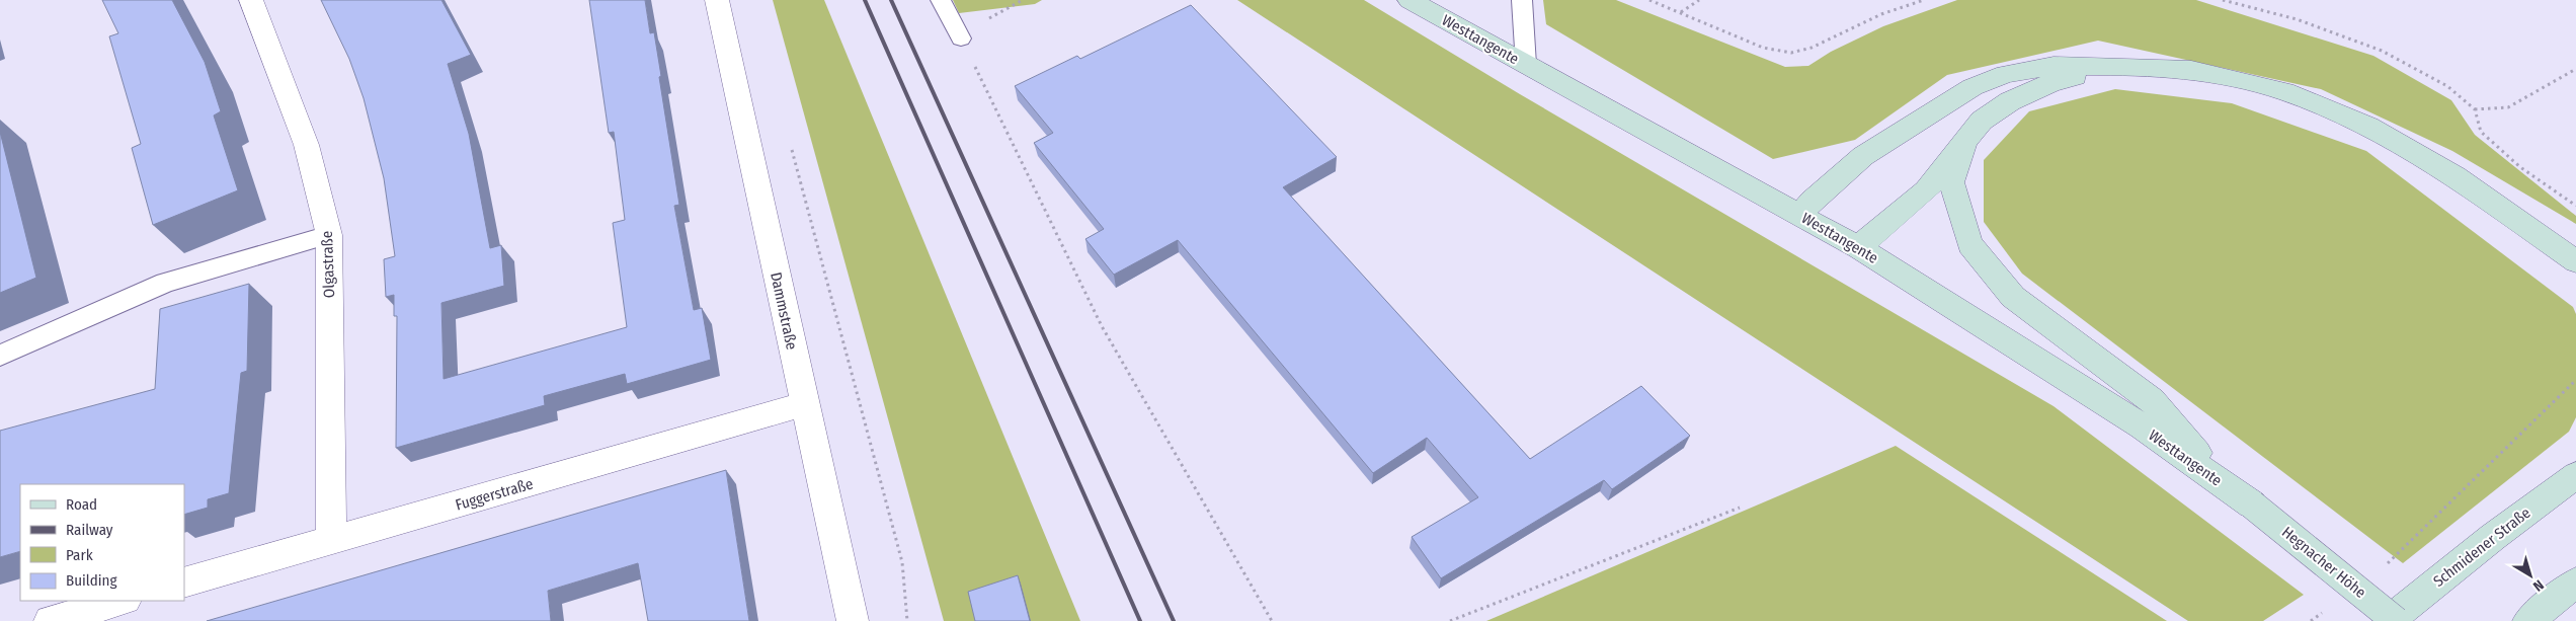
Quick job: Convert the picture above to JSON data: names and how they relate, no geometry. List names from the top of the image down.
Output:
{
  "streets": {
    "main road": ["Westtangente", "Schmidener Straße", "Hegnacher Höhe"],
    "street": ["Olgastraße", "Dammstraße", "Fuggerstraße"]
  },
  "crossings": [
    ["Westtangente", "Hegnacher Höhe"],
    ["Olgastraße", "Fuggerstraße"],
    ["Dammstraße", "Fuggerstraße"]
  ],
  "legend": [
    "Road",
    "Railway",
    "Park",
    "Building"
  ],
  "north": "bottom right"
}
